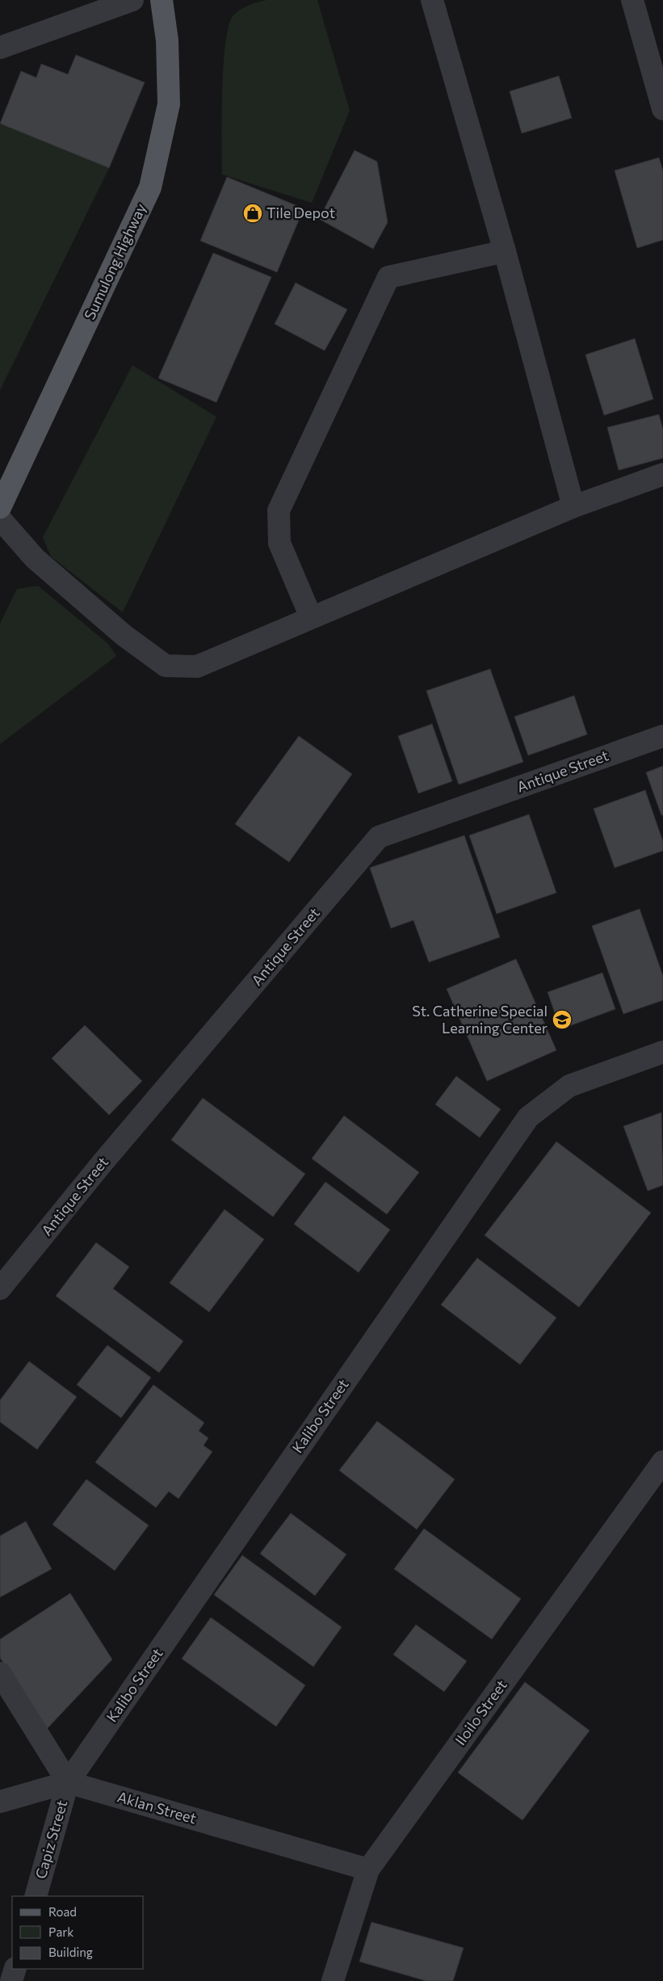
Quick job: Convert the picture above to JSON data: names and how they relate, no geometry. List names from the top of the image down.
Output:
{
  "streets": {
    "main road": ["Sumulong Highway"],
    "street": [
      "Antique Street",
      "Kalibo Street",
      "Iloilo Street",
      "Aklan Street",
      "Capiz Street"
    ]
  },
  "crossings": [
    ["Kalibo Street", "Aklan Street"],
    ["Kalibo Street", "Capiz Street"],
    ["Iloilo Street", "Aklan Street"],
    ["Aklan Street", "Capiz Street"]
  ],
  "places": {
    "shop": ["Tile Depot"],
    "school or university": ["St. Catherine Special Learning Center"]
  },
  "legend": ["Road", "Park", "Building"]
}
